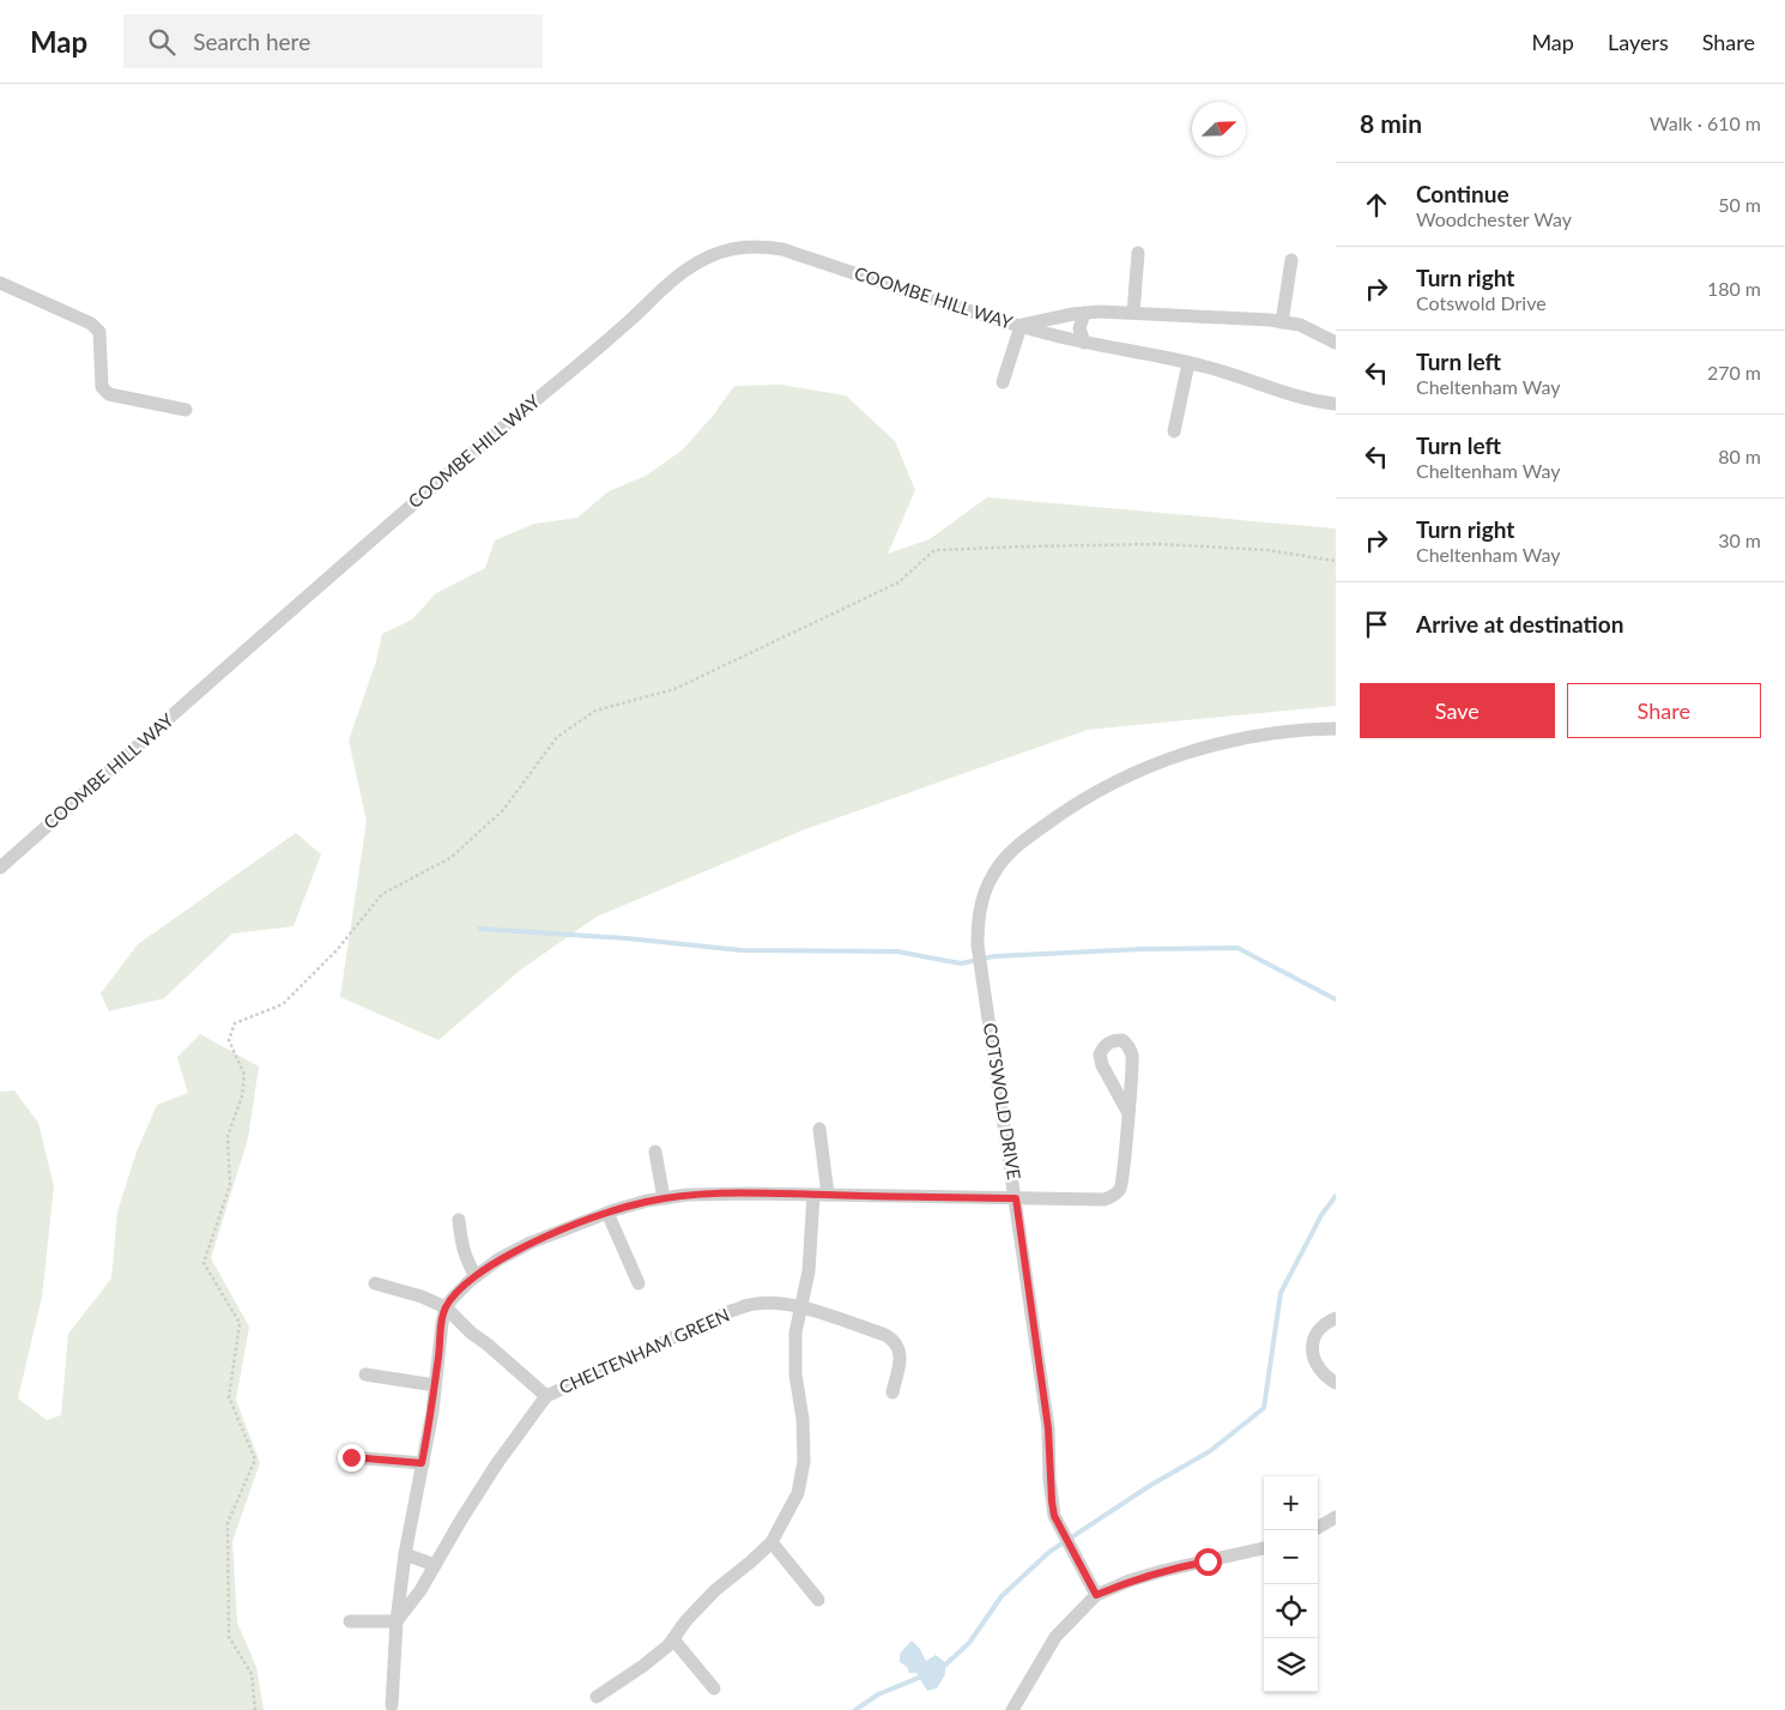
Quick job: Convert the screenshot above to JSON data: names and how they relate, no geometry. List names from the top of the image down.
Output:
{
  "streets": {
    "street": ["COOMBE HILL WAY", "COTSWOLD DRIVE", "CHELTENHAM GREEN"]
  },
  "north": "top right",
  "page": {
    "header": "Map",
    "search": "Search here",
    "nav": ["Map", "Layers", "Share"],
    "heading": ["8 min", "Walk · 610 m"],
    "list": [
      ["Continue", "Woodchester Way", "50 m"],
      ["Turn right", "Cotswold Drive", "180 m"],
      ["Turn left", "Cheltenham Way", "270 m"],
      ["Turn left", "Cheltenham Way", "80 m"],
      ["Turn right", "Cheltenham Way", "30 m"],
      "Arrive at destination"
    ],
    "buttons": ["Save", "Share"],
    "map_buttons": ["+", "−"]
  }
}
